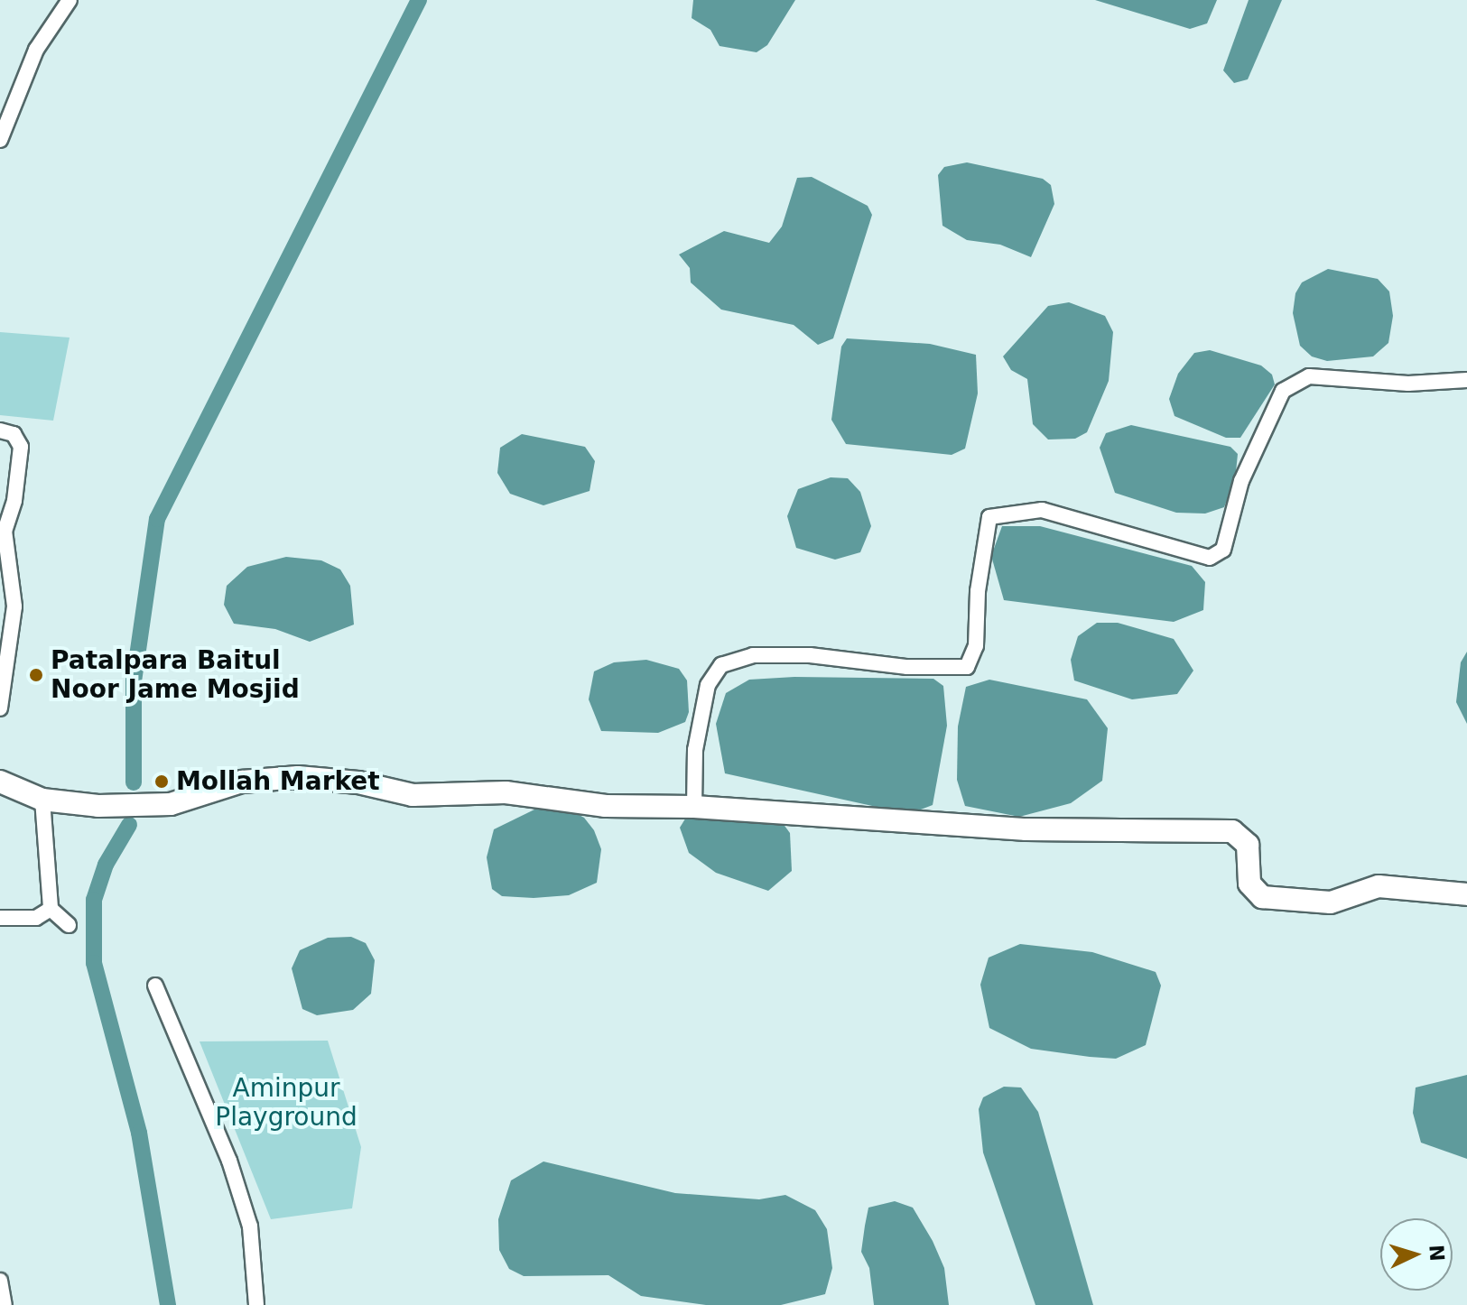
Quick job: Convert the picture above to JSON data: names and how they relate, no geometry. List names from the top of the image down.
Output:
{
  "parks": ["Aminpur Playground"],
  "places": ["Patalpara Baitul Noor Jame Mosjid", "Mollah Market"],
  "north": "right"
}
